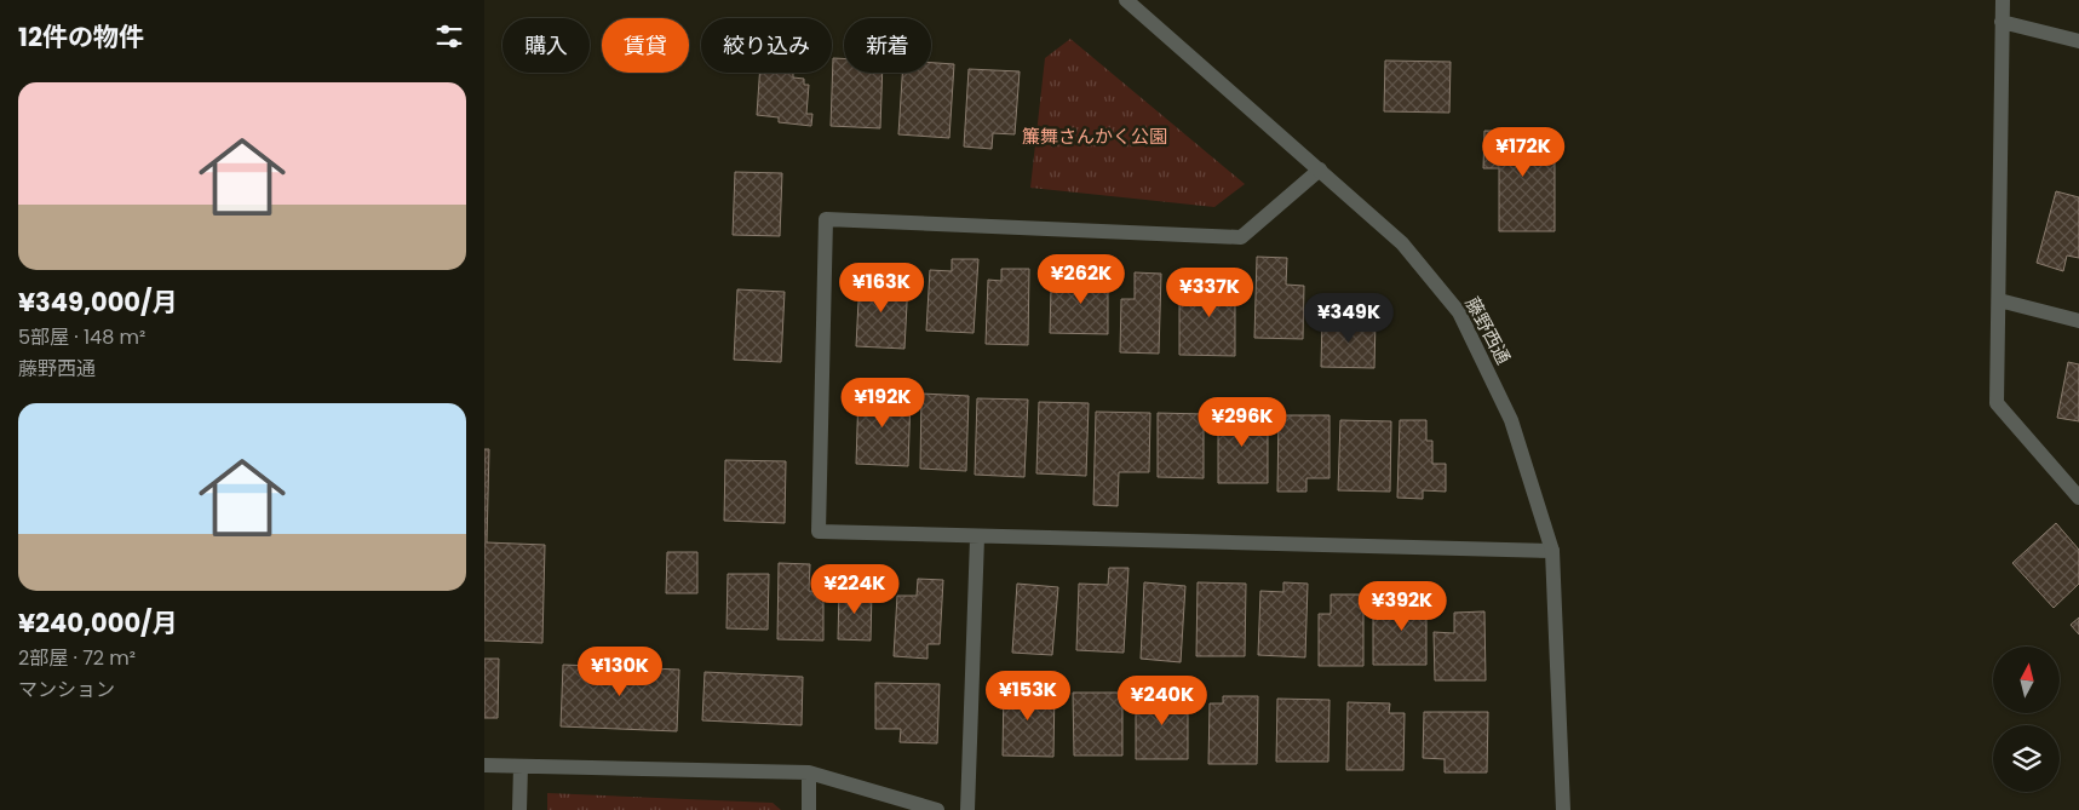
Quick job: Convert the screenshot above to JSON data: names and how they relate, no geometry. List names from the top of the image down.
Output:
{
  "streets": {
    "street": ["藤野西通"]
  },
  "parks": ["簾舞さんかく公園"],
  "north": "top",
  "page": {
    "heading": "12件の物件",
    "chip": [
      "購入",
      "賃貸",
      "絞り込み",
      "新着"
    ],
    "list": [
      {
        "name": "¥349,000/月",
        "note": "5部屋 · 148 m² · 藤野西通"
      },
      {
        "name": "¥240,000/月",
        "note": "2部屋 · 72 m² · マンション"
      }
    ],
    "price": [
      "¥172K",
      "¥262K",
      "¥163K",
      "¥337K",
      "¥349K",
      "¥192K",
      "¥296K",
      "¥224K",
      "¥392K",
      "¥130K",
      "¥153K",
      "¥240K"
    ]
  }
}
